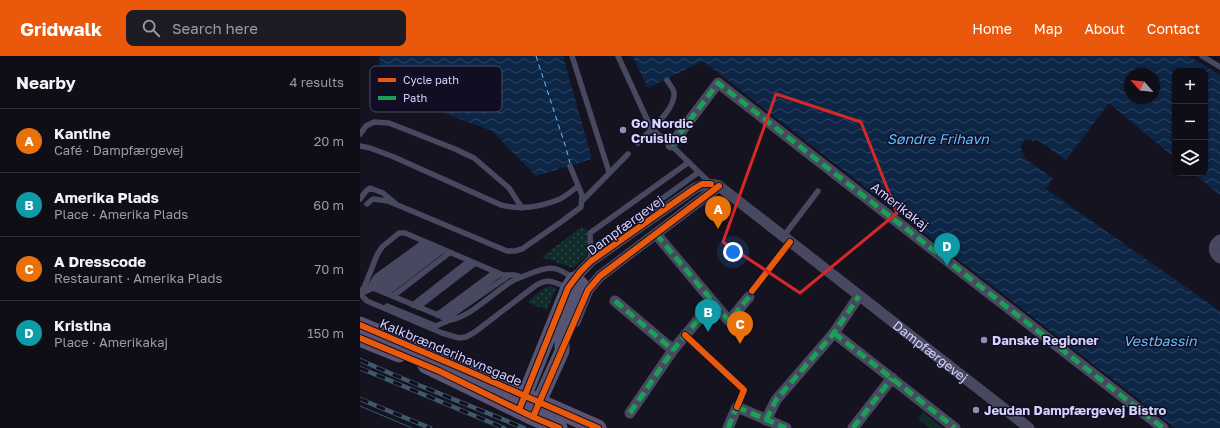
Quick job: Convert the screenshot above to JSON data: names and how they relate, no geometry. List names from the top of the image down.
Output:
{
  "streets": {
    "main road": ["Kalkbrænderihavnsgade"],
    "street": ["Amerikakaj", "Dampfærgevej"]
  },
  "crossings": [
    ["Dampfærgevej", "Kalkbrænderihavnsgade"]
  ],
  "water": ["Søndre Frihavn", "Vestbassin"],
  "places": ["Go Nordic Cruisline", "Danske Regioner", "Jeudan Dampfærgevej Bistro"],
  "legend": ["Cycle path", "Path"],
  "north": "top left",
  "page": {
    "header": "Gridwalk",
    "search": "Search here",
    "nav": [
      "Home",
      "Map",
      "About",
      "Contact"
    ],
    "heading": ["Nearby", "4 results"],
    "map_buttons": ["+", "−"],
    "list": [
      {
        "mark": "A",
        "name": "Kantine",
        "note": "Café · Dampfærgevej",
        "value": "20 m"
      },
      {
        "mark": "B",
        "name": "Amerika Plads",
        "note": "Place · Amerika Plads",
        "value": "60 m"
      },
      {
        "mark": "C",
        "name": "A Dresscode",
        "note": "Restaurant · Amerika Plads",
        "value": "70 m"
      },
      {
        "mark": "D",
        "name": "Kristina",
        "note": "Place · Amerikakaj",
        "value": "150 m"
      }
    ],
    "pins": [
      "A",
      "D",
      "B",
      "C"
    ]
  }
}
